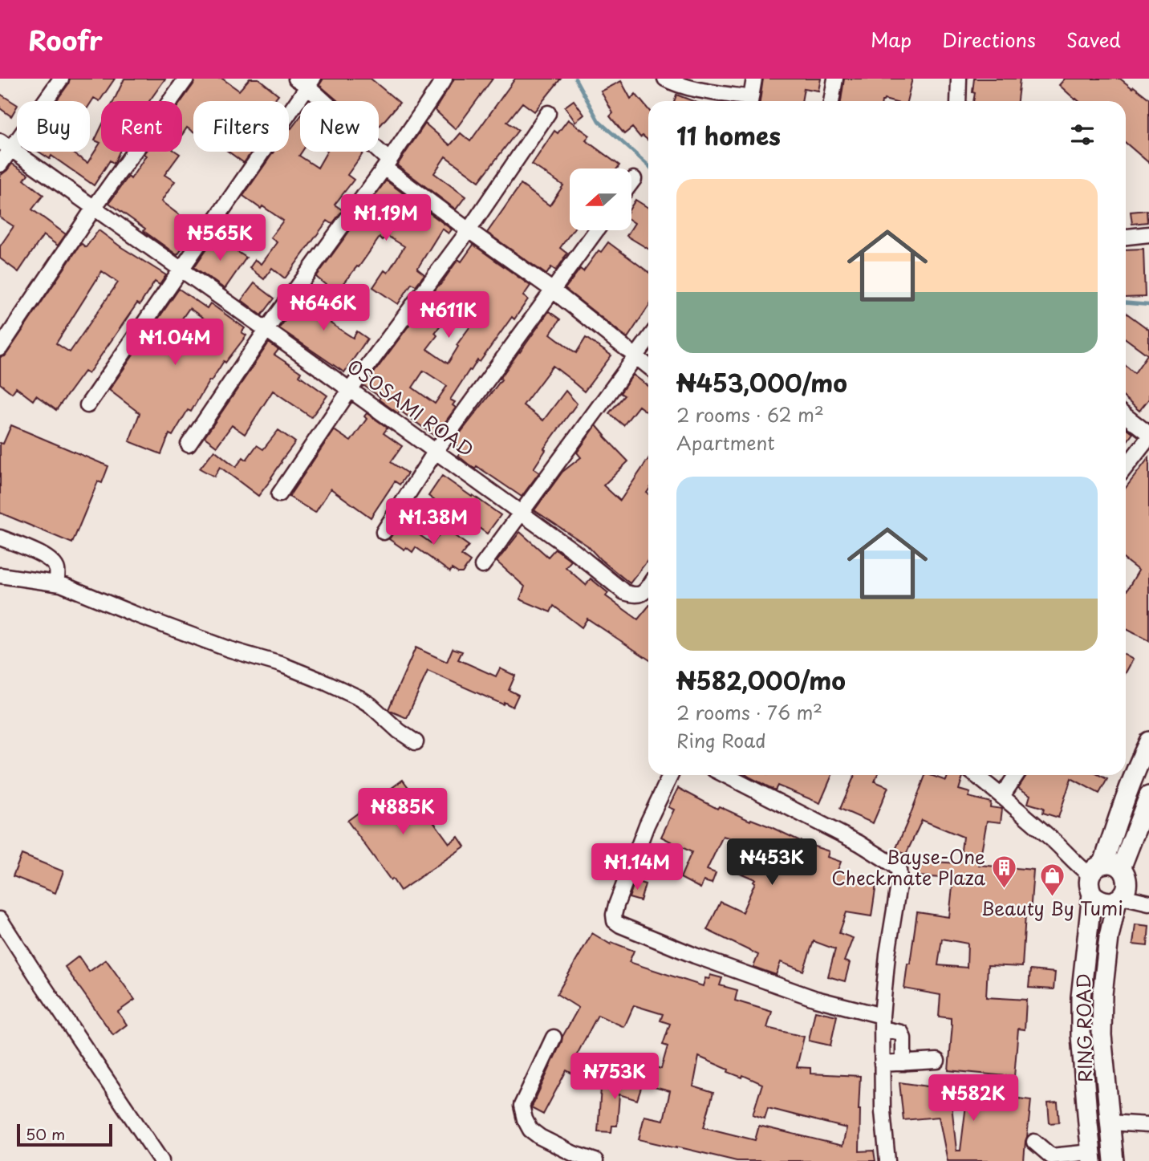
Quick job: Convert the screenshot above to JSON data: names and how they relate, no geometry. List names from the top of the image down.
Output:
{
  "streets": {
    "main road": ["RING ROAD"],
    "street": ["OSOSAMI ROAD"]
  },
  "places": {
    "building": ["Bayse-One Checkmate Plaza"],
    "shop": ["Beauty By Tumi"]
  },
  "scale_bar": "50 m",
  "north": "left",
  "page": {
    "header": "Roofr",
    "nav": ["Map", "Directions", "Saved"],
    "chip": [
      "Buy",
      "Rent",
      "Filters",
      "New"
    ],
    "heading": "11 homes",
    "list": [
      {
        "name": "₦453,000/mo",
        "note": "2 rooms · 62 m² · Apartment"
      },
      {
        "name": "₦582,000/mo",
        "note": "2 rooms · 76 m² · Ring Road"
      }
    ],
    "price": [
      "₦1.19M",
      "₦565K",
      "₦646K",
      "₦611K",
      "₦1.04M",
      "₦1.38M",
      "₦885K",
      "₦453K",
      "₦1.14M",
      "₦753K",
      "₦582K"
    ],
    "scale": "50 m"
  }
}
